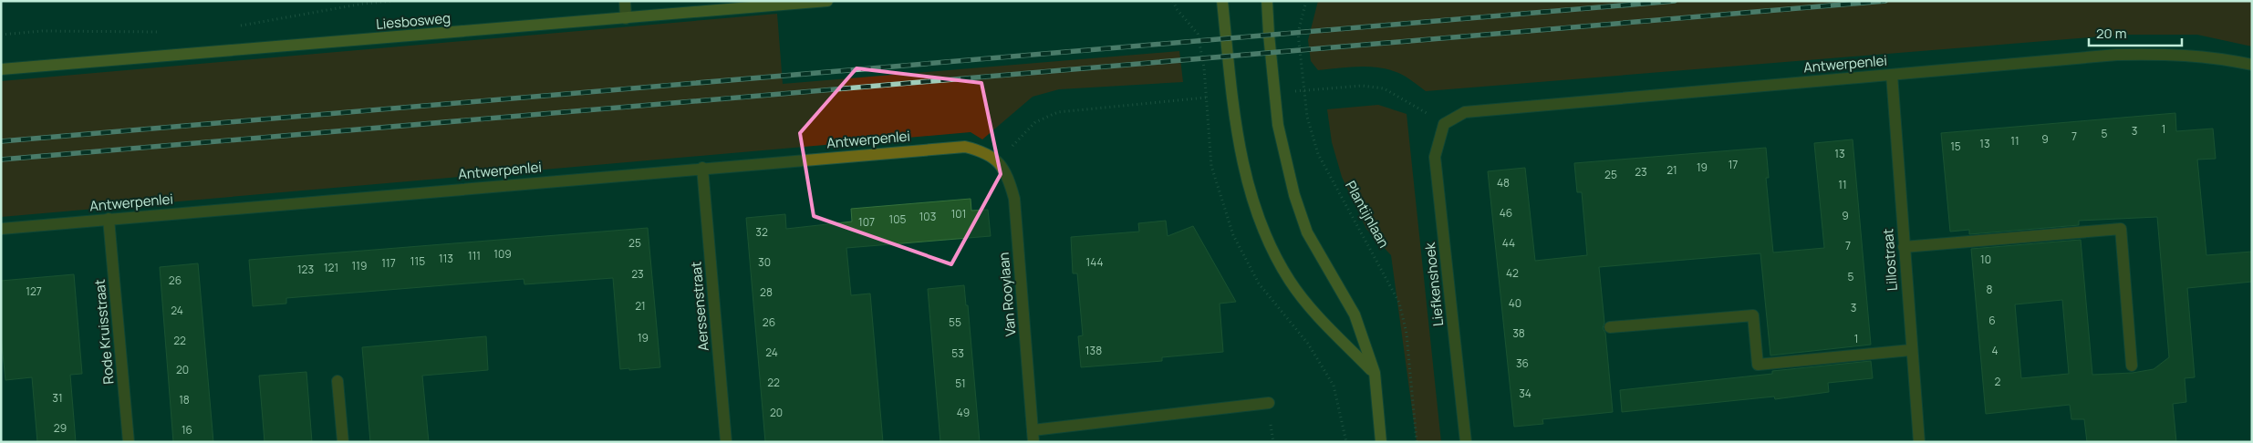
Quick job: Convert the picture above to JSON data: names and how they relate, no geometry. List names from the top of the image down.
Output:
{
  "streets": {
    "main road": ["Liesbosweg"],
    "street": [
      "Antwerpenlei",
      "Lillostraat",
      "Liefkenshoek",
      "Van Rooylaan",
      "Aerssenstraat",
      "Rode Kruisstraat"
    ],
    "path": ["Plantijnlaan"]
  },
  "crossings": [
    ["Antwerpenlei", "Lillostraat"],
    ["Antwerpenlei", "Liefkenshoek"],
    ["Antwerpenlei", "Van Rooylaan"],
    ["Antwerpenlei", "Aerssenstraat"],
    ["Antwerpenlei", "Rode Kruisstraat"]
  ],
  "house_numbers": [
    "1",
    "3",
    "5",
    "7",
    "9",
    "11",
    "13",
    "15",
    "13",
    "17",
    "19",
    "21",
    "23",
    "25",
    "48",
    "11",
    "46",
    "101",
    "9",
    "103",
    "105",
    "107",
    "32",
    "25",
    "44",
    "7",
    "109",
    "111",
    "113",
    "10",
    "115",
    "30",
    "144",
    "117",
    "119",
    "121",
    "123",
    "42",
    "23",
    "5",
    "26",
    "8",
    "127",
    "28",
    "40",
    "21",
    "3",
    "24",
    "6",
    "26",
    "55",
    "38",
    "19",
    "1",
    "22",
    "138",
    "4",
    "24",
    "53",
    "36",
    "20",
    "2",
    "22",
    "51",
    "34",
    "31",
    "18",
    "20",
    "49",
    "29",
    "16"
  ],
  "scale_bar": "20 m"
}
